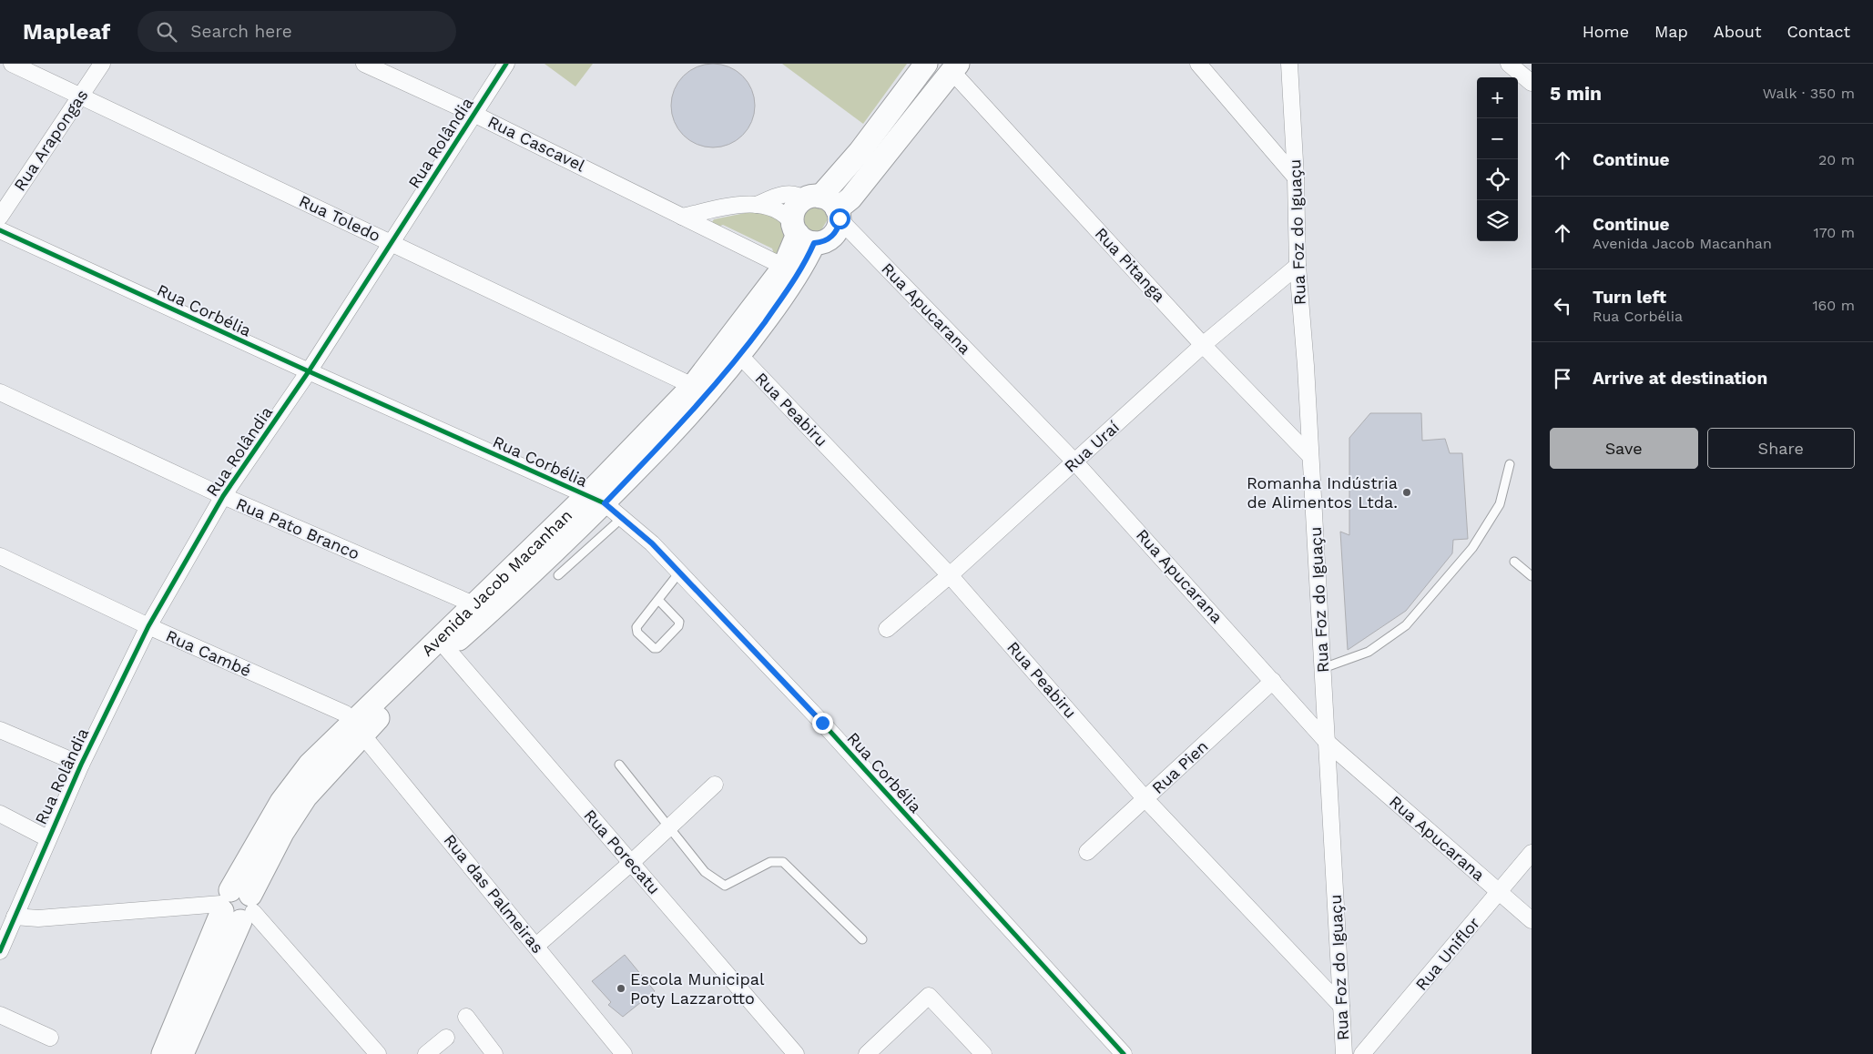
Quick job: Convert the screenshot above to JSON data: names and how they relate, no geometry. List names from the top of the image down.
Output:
{
  "streets": {
    "main road": ["Avenida Jacob Macanhan"],
    "street": [
      "Rua Arapongas",
      "Rua Rolândia",
      "Rua Cascavel",
      "Rua Toledo",
      "Rua Foz do Iguaçu",
      "Rua Pitanga",
      "Rua Apucarana",
      "Rua Corbélia",
      "Rua Peabiru",
      "Rua Uraí",
      "Rua Pato Branco",
      "Rua Cambé",
      "Rua Pien",
      "Rua Porecatu",
      "Rua das Palmeiras",
      "Rua Uniflor"
    ]
  },
  "crossings": [
    ["Rua Arapongas", "Rua Toledo"],
    ["Rua Rolândia", "Rua Cascavel"],
    ["Rua Rolândia", "Rua Toledo"],
    ["Rua Rolândia", "Rua Corbélia"],
    ["Rua Rolândia", "Rua Pato Branco"],
    ["Rua Rolândia", "Rua Cambé"],
    ["Rua Cascavel", "Avenida Jacob Macanhan"],
    ["Rua Toledo", "Avenida Jacob Macanhan"],
    ["Rua Foz do Iguaçu", "Rua Pitanga"],
    ["Rua Foz do Iguaçu", "Rua Apucarana"],
    ["Rua Foz do Iguaçu", "Rua Peabiru"],
    ["Rua Foz do Iguaçu", "Rua Uraí"],
    ["Rua Pitanga", "Rua Uraí"],
    ["Rua Apucarana", "Rua Uraí"],
    ["Rua Apucarana", "Rua Pien"],
    ["Rua Apucarana", "Rua Uniflor"],
    ["Rua Corbélia", "Avenida Jacob Macanhan"],
    ["Rua Peabiru", "Rua Uraí"],
    ["Rua Peabiru", "Avenida Jacob Macanhan"],
    ["Rua Peabiru", "Rua Pien"],
    ["Rua Pato Branco", "Avenida Jacob Macanhan"],
    ["Avenida Jacob Macanhan", "Rua Cambé"],
    ["Avenida Jacob Macanhan", "Rua Porecatu"],
    ["Avenida Jacob Macanhan", "Rua das Palmeiras"],
    ["Rua Cambé", "Rua das Palmeiras"]
  ],
  "places": ["Romanha Indústria de Alimentos Ltda.", "Escola Municipal Poty Lazzarotto"],
  "page": {
    "header": "Mapleaf",
    "search": "Search here",
    "nav": [
      "Home",
      "Map",
      "About",
      "Contact"
    ],
    "heading": ["5 min", "Walk · 350 m"],
    "map_buttons": ["+", "−"],
    "list": [
      ["Continue", "20 m"],
      ["Continue", "Avenida Jacob Macanhan", "170 m"],
      ["Turn left", "Rua Corbélia", "160 m"],
      "Arrive at destination"
    ],
    "buttons": ["Save", "Share"]
  }
}
